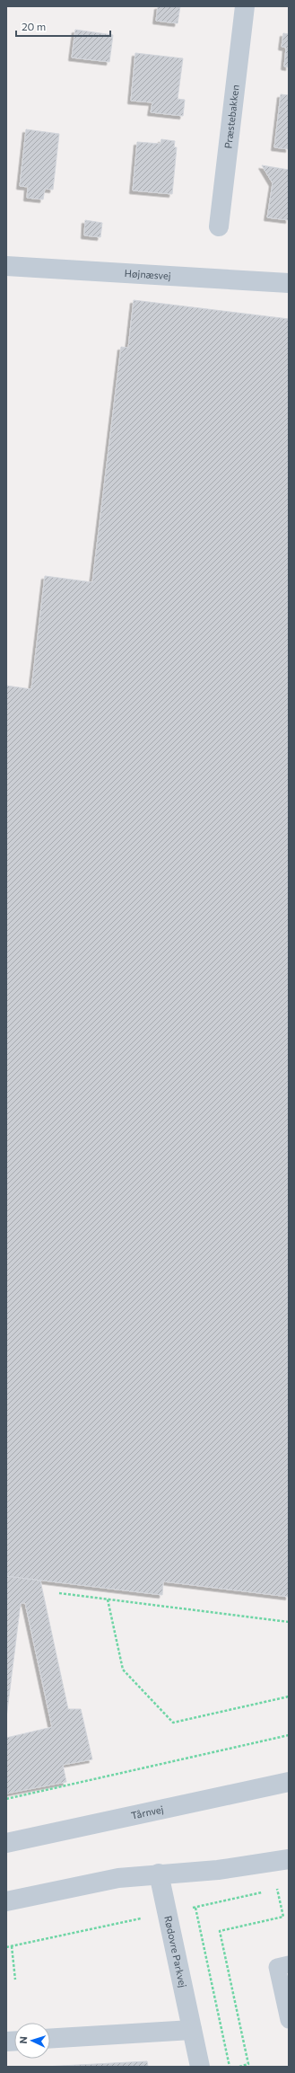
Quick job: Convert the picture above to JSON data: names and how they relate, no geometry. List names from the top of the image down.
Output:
{
  "streets": {
    "street": [
      "Præstebakken",
      "Højnæsvej",
      "Tårnvej",
      "Rødovre Parkvej"
    ]
  },
  "scale_bar": "20 m",
  "north": "left"
}
